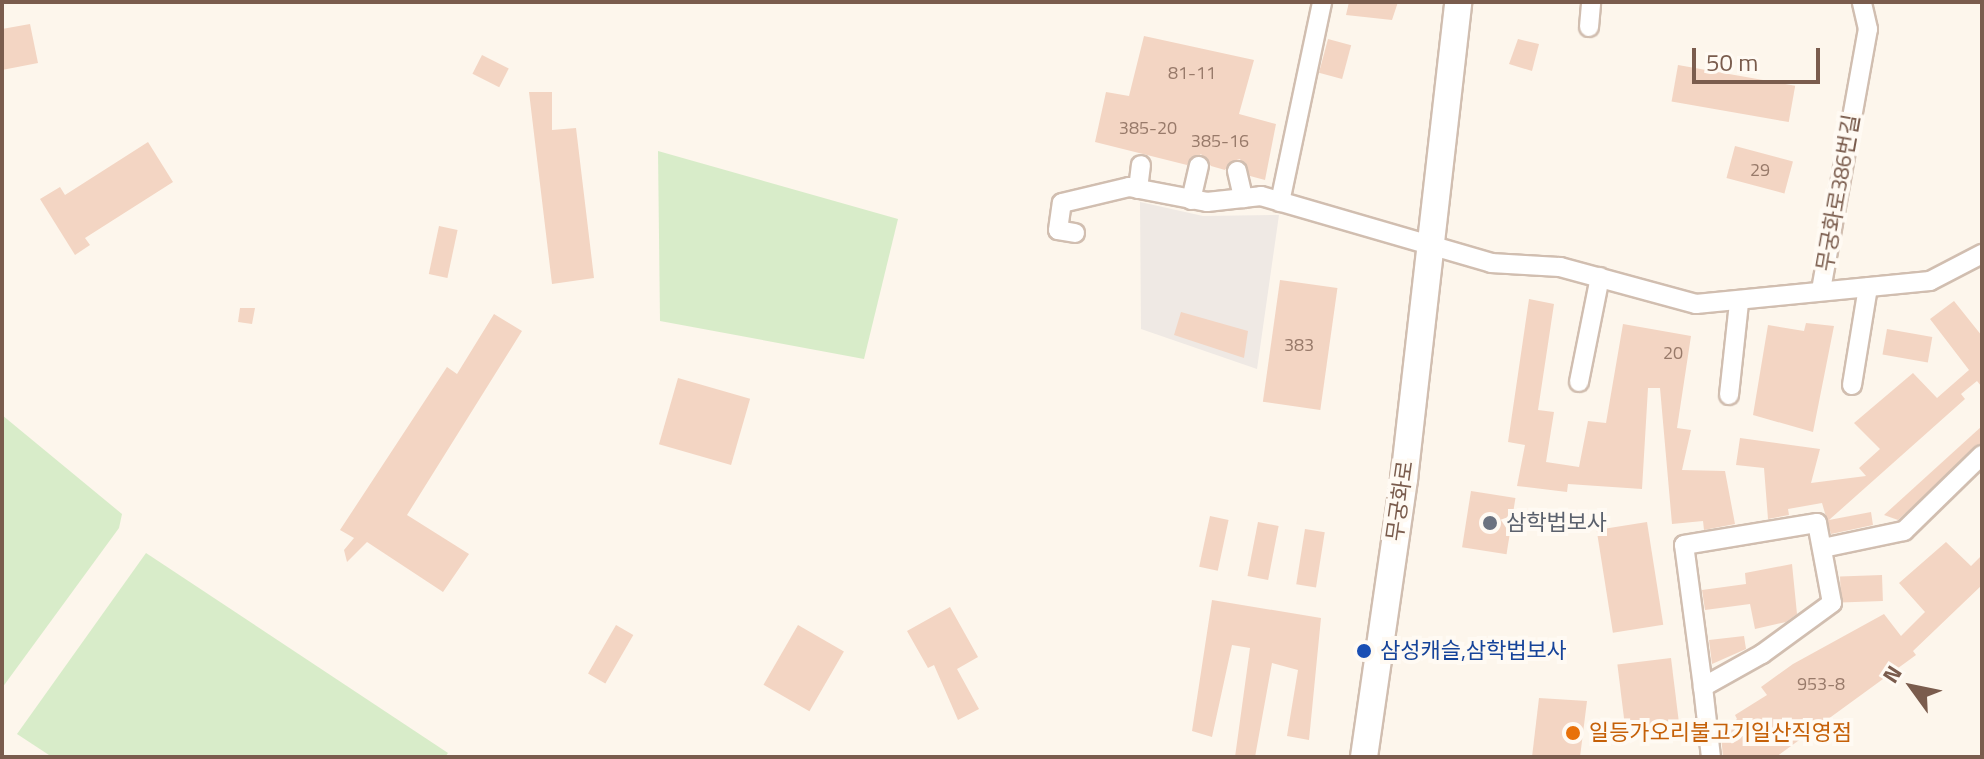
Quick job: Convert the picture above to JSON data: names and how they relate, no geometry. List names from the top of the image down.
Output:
{
  "streets": {
    "main road": ["무궁화로"],
    "street": ["무궁화로386번길"]
  },
  "crossings": [
    ["무궁화로386번길", "무궁화로"]
  ],
  "places": ["삼학법보사", "삼성캐슬,삼학법보사", "일등가오리불고기일산직영점"],
  "house_numbers": [
    "81-11",
    "385-20",
    "385-16",
    "29",
    "383",
    "20",
    "953-8"
  ],
  "scale_bar": "50 m",
  "north": "top left"
}
